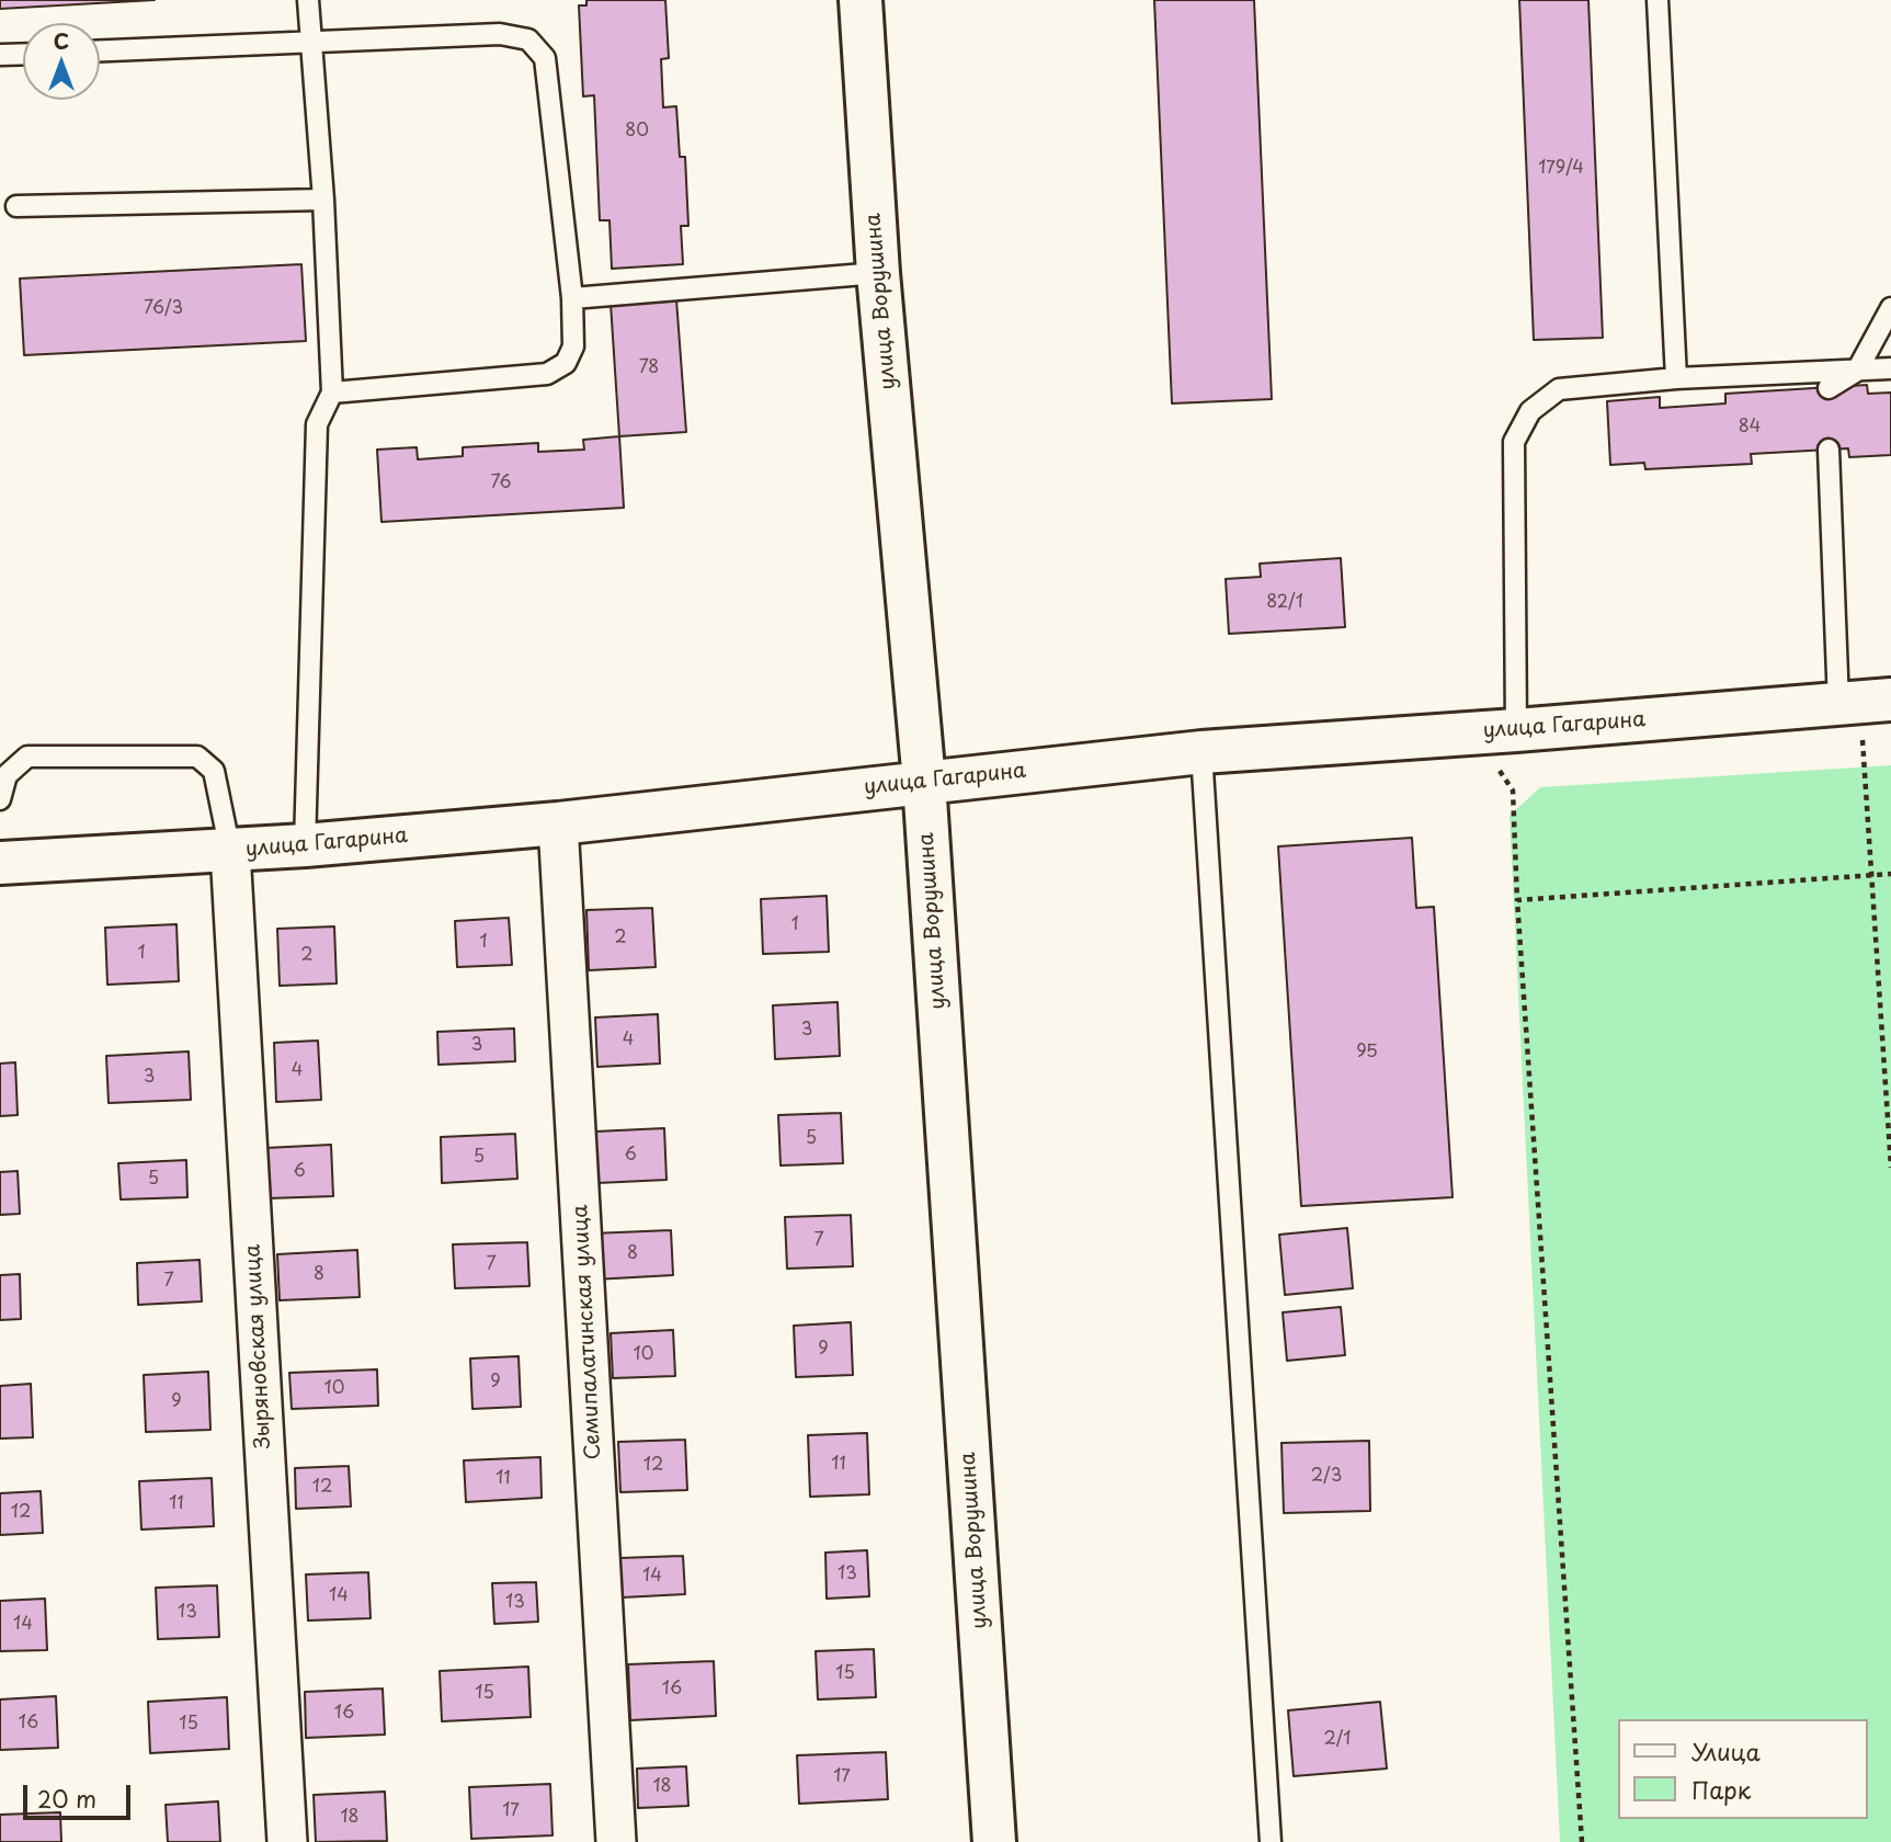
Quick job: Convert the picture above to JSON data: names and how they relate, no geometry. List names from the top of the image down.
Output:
{
  "streets": {
    "street": [
      "улица Ворушина",
      "улица Гагарина",
      "Семипалатинская улица",
      "Зыряновская улица"
    ]
  },
  "crossings": [
    ["улица Ворушина", "улица Гагарина"],
    ["улица Гагарина", "Семипалатинская улица"],
    ["улица Гагарина", "Зыряновская улица"]
  ],
  "house_numbers": [
    "80",
    "179/4",
    "76/3",
    "78",
    "84",
    "76",
    "82/1",
    "1",
    "2",
    "1",
    "1",
    "2",
    "3",
    "4",
    "3",
    "95",
    "4",
    "3",
    "5",
    "6",
    "5",
    "6",
    "5",
    "7",
    "8",
    "7",
    "8",
    "7",
    "9",
    "10",
    "9",
    "10",
    "9",
    "11",
    "12",
    "2/3",
    "11",
    "12",
    "11",
    "12",
    "13",
    "14",
    "14",
    "13",
    "13",
    "14",
    "15",
    "16",
    "15",
    "16",
    "16",
    "15",
    "2/1",
    "17",
    "18",
    "17",
    "18"
  ],
  "legend": ["Улица", "Парк"],
  "scale_bar": "20 m",
  "north": "top"
}
